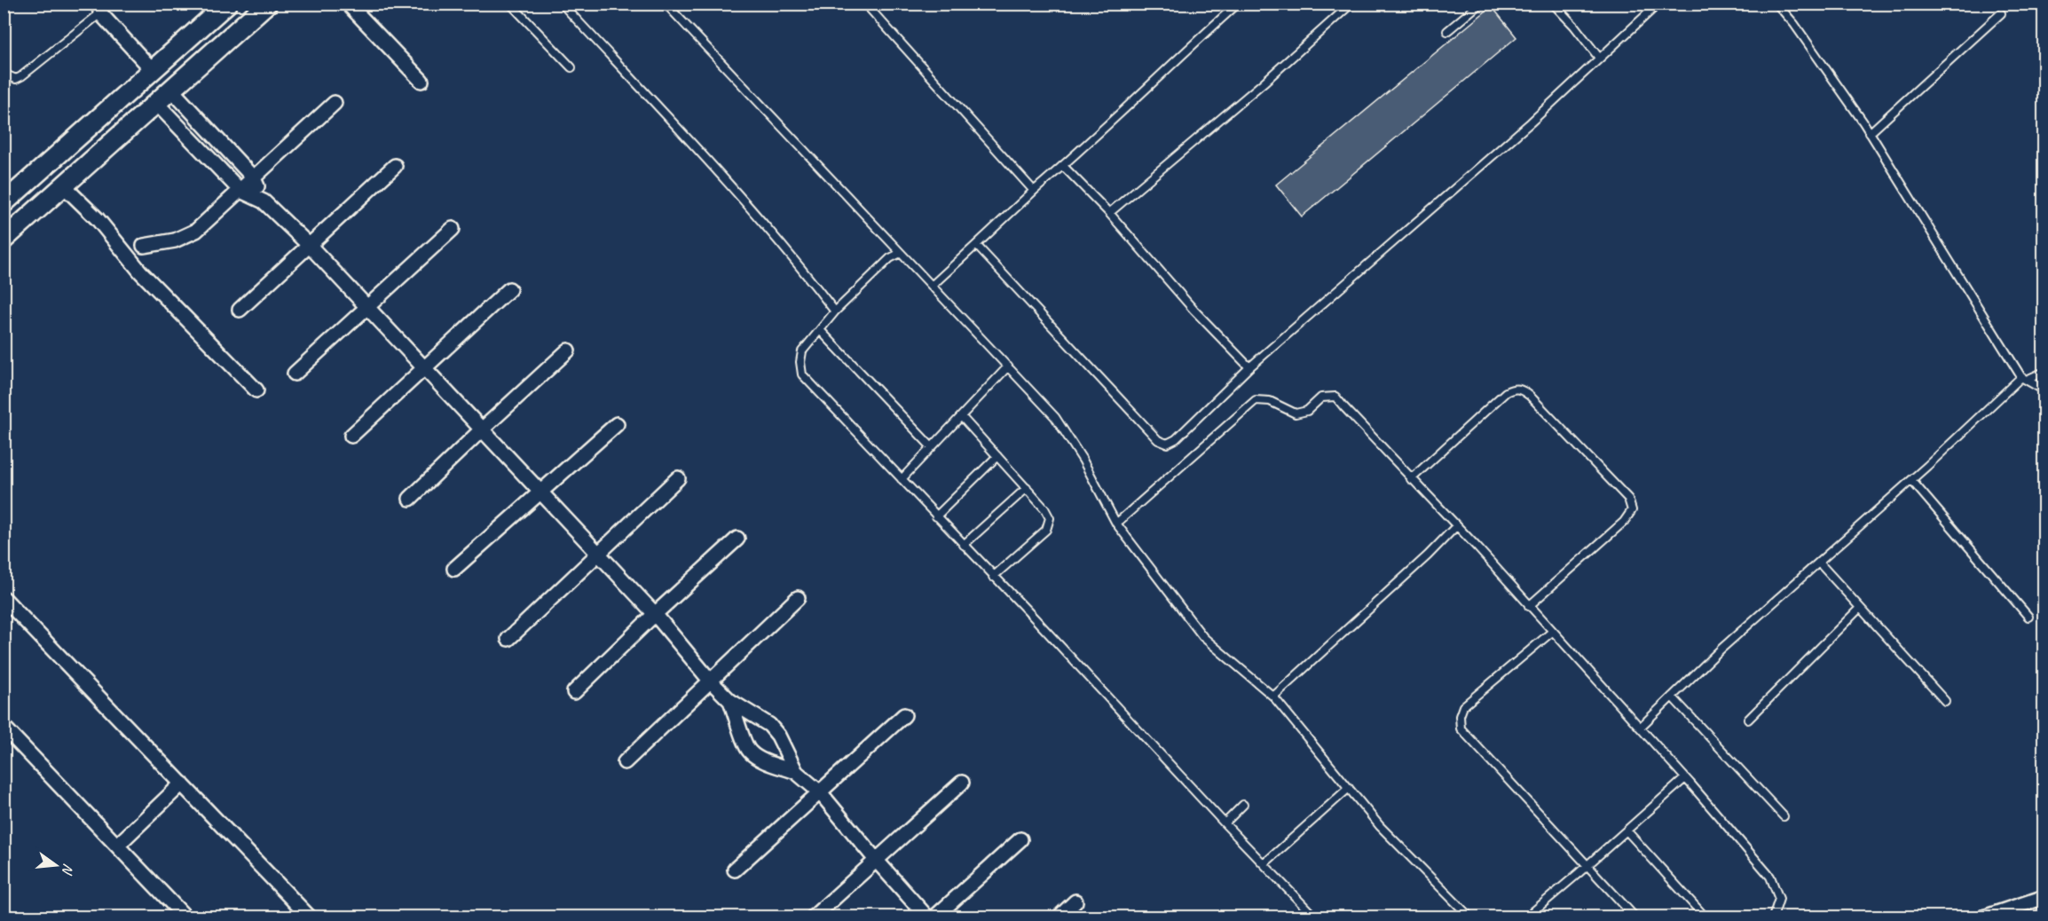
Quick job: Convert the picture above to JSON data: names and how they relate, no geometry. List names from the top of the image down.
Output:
{
  "north": "right"
}
